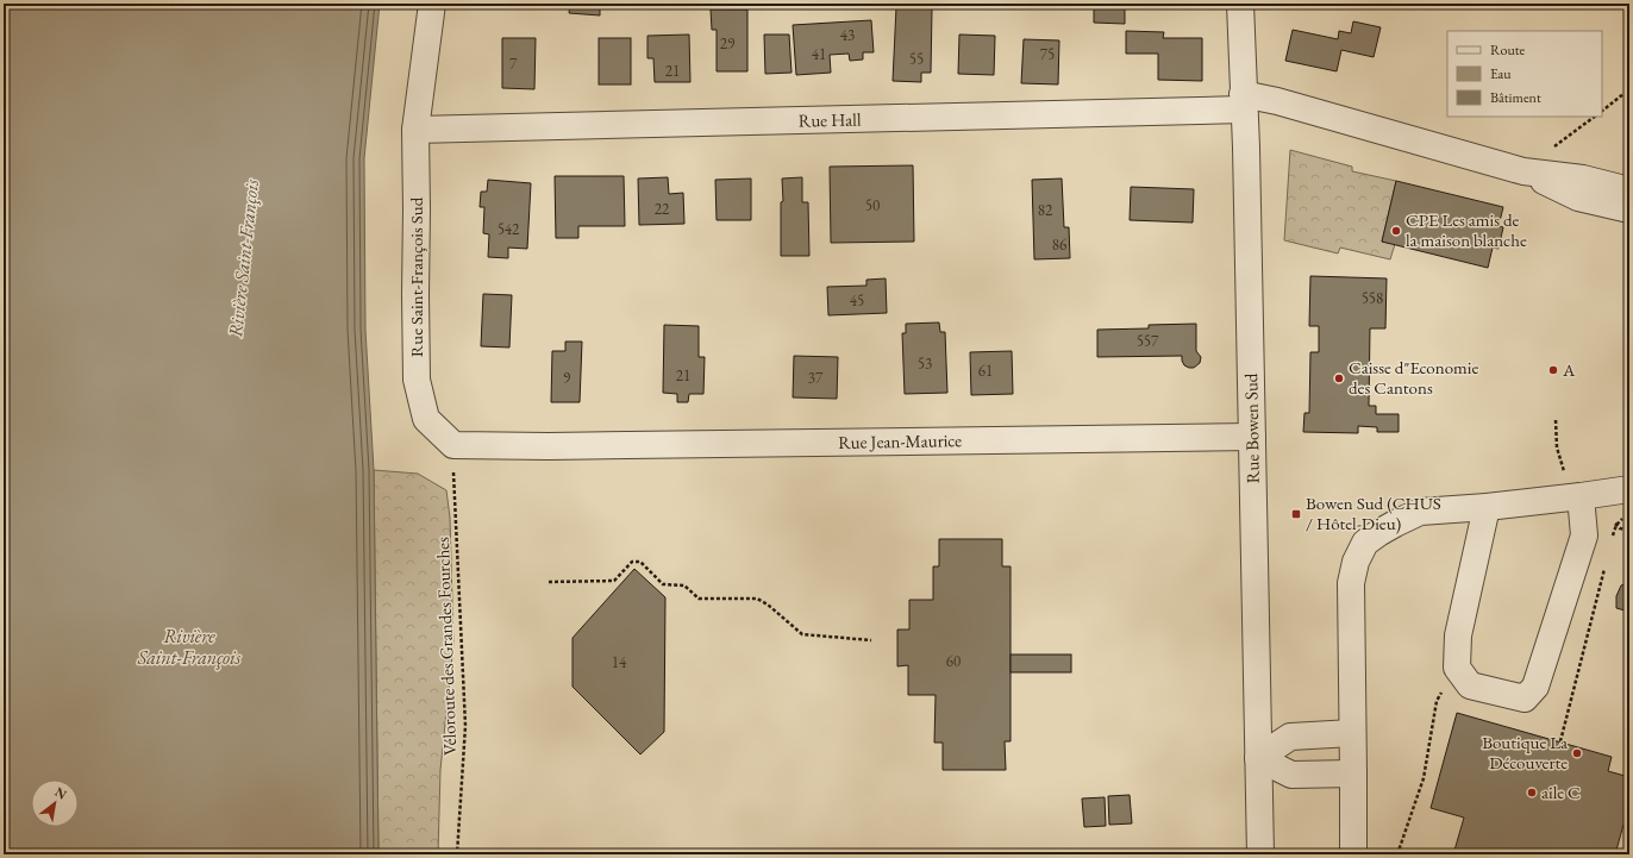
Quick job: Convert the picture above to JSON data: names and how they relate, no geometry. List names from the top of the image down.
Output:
{
  "streets": {
    "street": [
      "Rue Hall",
      "Rue Saint-François Sud",
      "Rue Bowen Sud",
      "Rue Jean-Maurice"
    ],
    "path": ["Véloroute des Grandes Fourches"]
  },
  "crossings": [
    ["Rue Hall", "Rue Saint-François Sud"],
    ["Rue Hall", "Rue Bowen Sud"],
    ["Rue Saint-François Sud", "Rue Jean-Maurice"],
    ["Rue Bowen Sud", "Rue Jean-Maurice"]
  ],
  "water": ["Rivière Saint-François"],
  "places": {
    "other": [
      "CPE Les amis de la maison blanche",
      "A",
      "Caisse d\"Economie des Cantons",
      "Boutique La Découverte",
      "aile C"
    ],
    "transit": ["Bowen Sud (CHUS / Hôtel-Dieu)"]
  },
  "house_numbers": [
    "43",
    "29",
    "41",
    "75",
    "55",
    "7",
    "21",
    "50",
    "22",
    "82",
    "542",
    "86",
    "558",
    "45",
    "557",
    "53",
    "61",
    "21",
    "9",
    "37",
    "60",
    "14"
  ],
  "legend": ["Route", "Eau", "Bâtiment"],
  "north": "top right"
}
